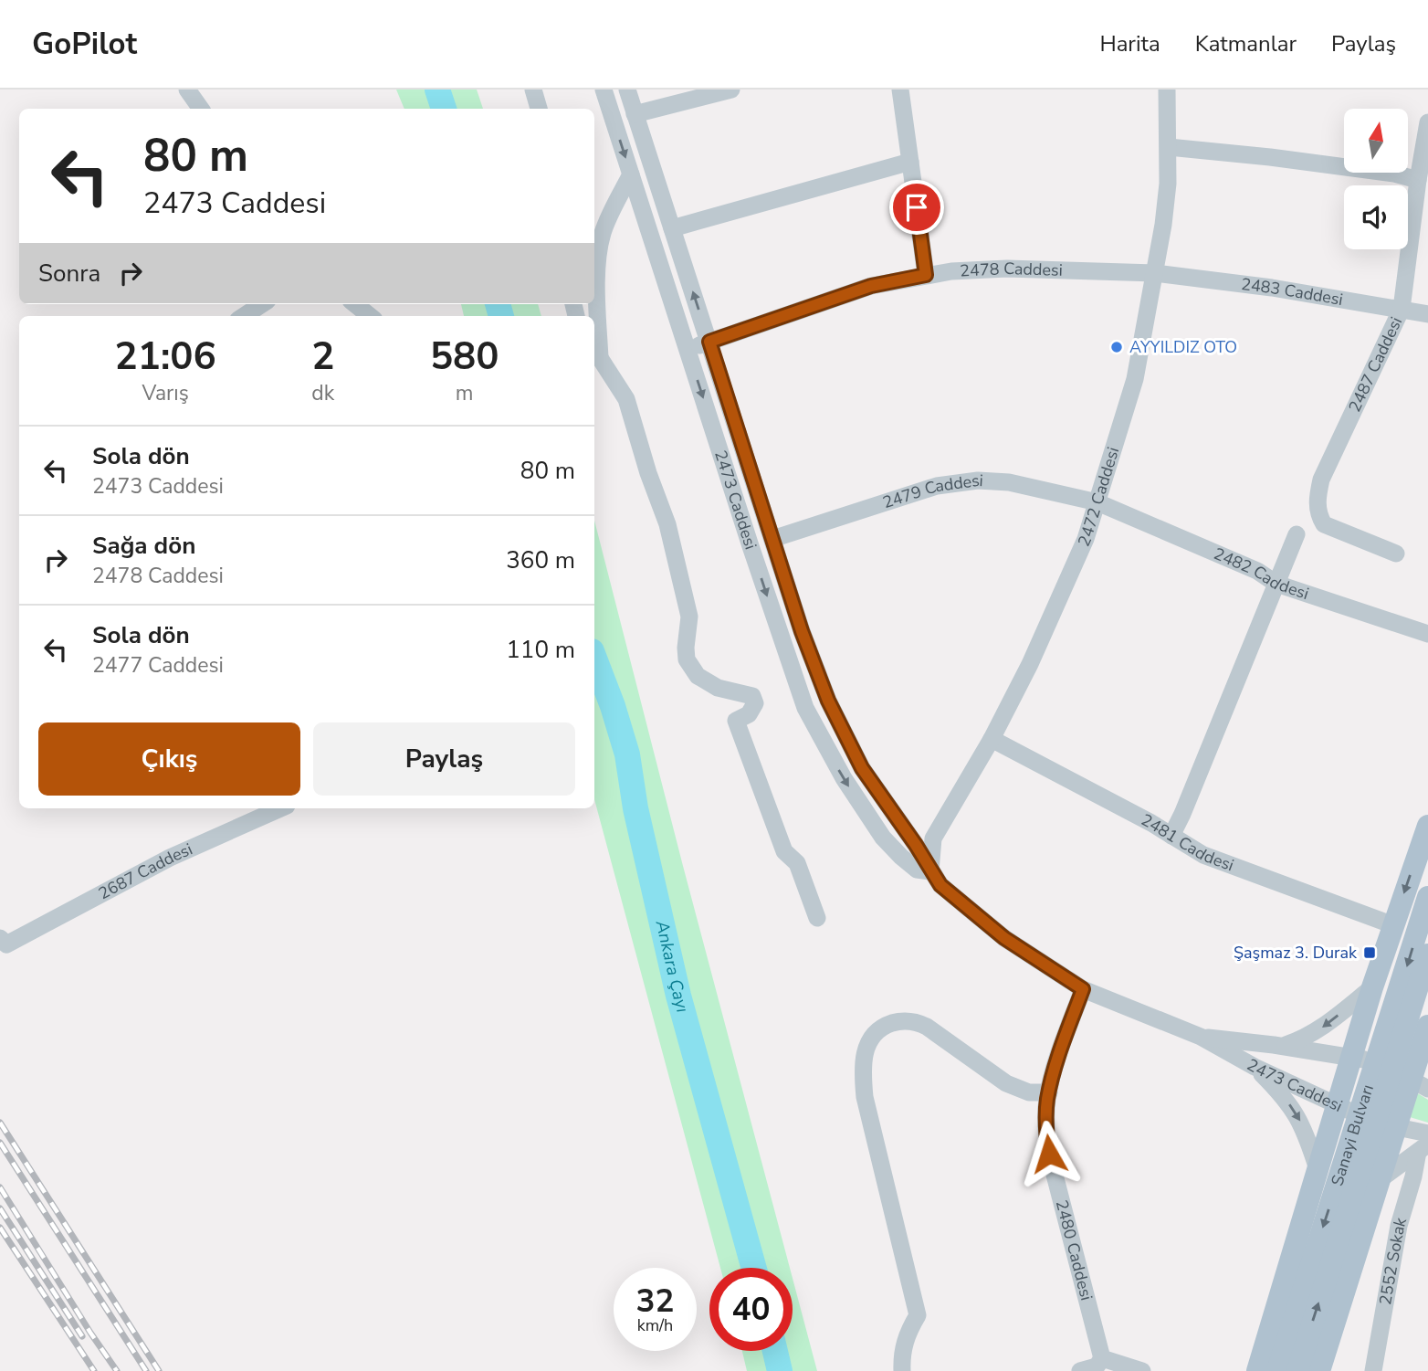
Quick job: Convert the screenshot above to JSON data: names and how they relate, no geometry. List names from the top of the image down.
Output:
{
  "streets": {
    "main road": ["Sanayi Bulvarı"],
    "street": [
      "2478 Caddesi",
      "2483 Caddesi",
      "2487 Caddesi",
      "2479 Caddesi",
      "2472 Caddesi",
      "2473 Caddesi",
      "2482 Caddesi",
      "2481 Caddesi",
      "2687 Caddesi",
      "2480 Caddesi",
      "2552 Sokak"
    ]
  },
  "crossings": [
    ["2478 Caddesi", "2483 Caddesi"],
    ["2478 Caddesi", "2472 Caddesi"],
    ["2478 Caddesi", "2473 Caddesi"],
    ["2483 Caddesi", "2487 Caddesi"],
    ["2483 Caddesi", "2472 Caddesi"],
    ["2479 Caddesi", "2472 Caddesi"],
    ["2479 Caddesi", "2473 Caddesi"],
    ["2479 Caddesi", "2482 Caddesi"],
    ["2472 Caddesi", "2473 Caddesi"],
    ["2472 Caddesi", "2482 Caddesi"],
    ["2472 Caddesi", "2481 Caddesi"],
    ["2473 Caddesi", "2480 Caddesi"]
  ],
  "water": ["Ankara Çayı"],
  "places": {
    "other": ["AYYILDIZ OTO"],
    "transit": ["Şaşmaz 3. Durak"]
  },
  "north": "top",
  "page": {
    "header": "GoPilot",
    "nav": ["Harita", "Katmanlar", "Paylaş"],
    "turn": ["80 m", "2473 Caddesi"],
    "then": "Sonra",
    "eta": [
      "21:06",
      "Varış",
      "2",
      "dk",
      "580",
      "m"
    ],
    "list": [
      {
        "name": "Sola dön",
        "note": "2473 Caddesi",
        "value": "80 m"
      },
      {
        "name": "Sağa dön",
        "note": "2478 Caddesi",
        "value": "360 m"
      },
      {
        "name": "Sola dön",
        "note": "2477 Caddesi",
        "value": "110 m"
      }
    ],
    "buttons": ["Çıkış", "Paylaş"],
    "speed": "32 km/h",
    "limit": "40"
  }
}
